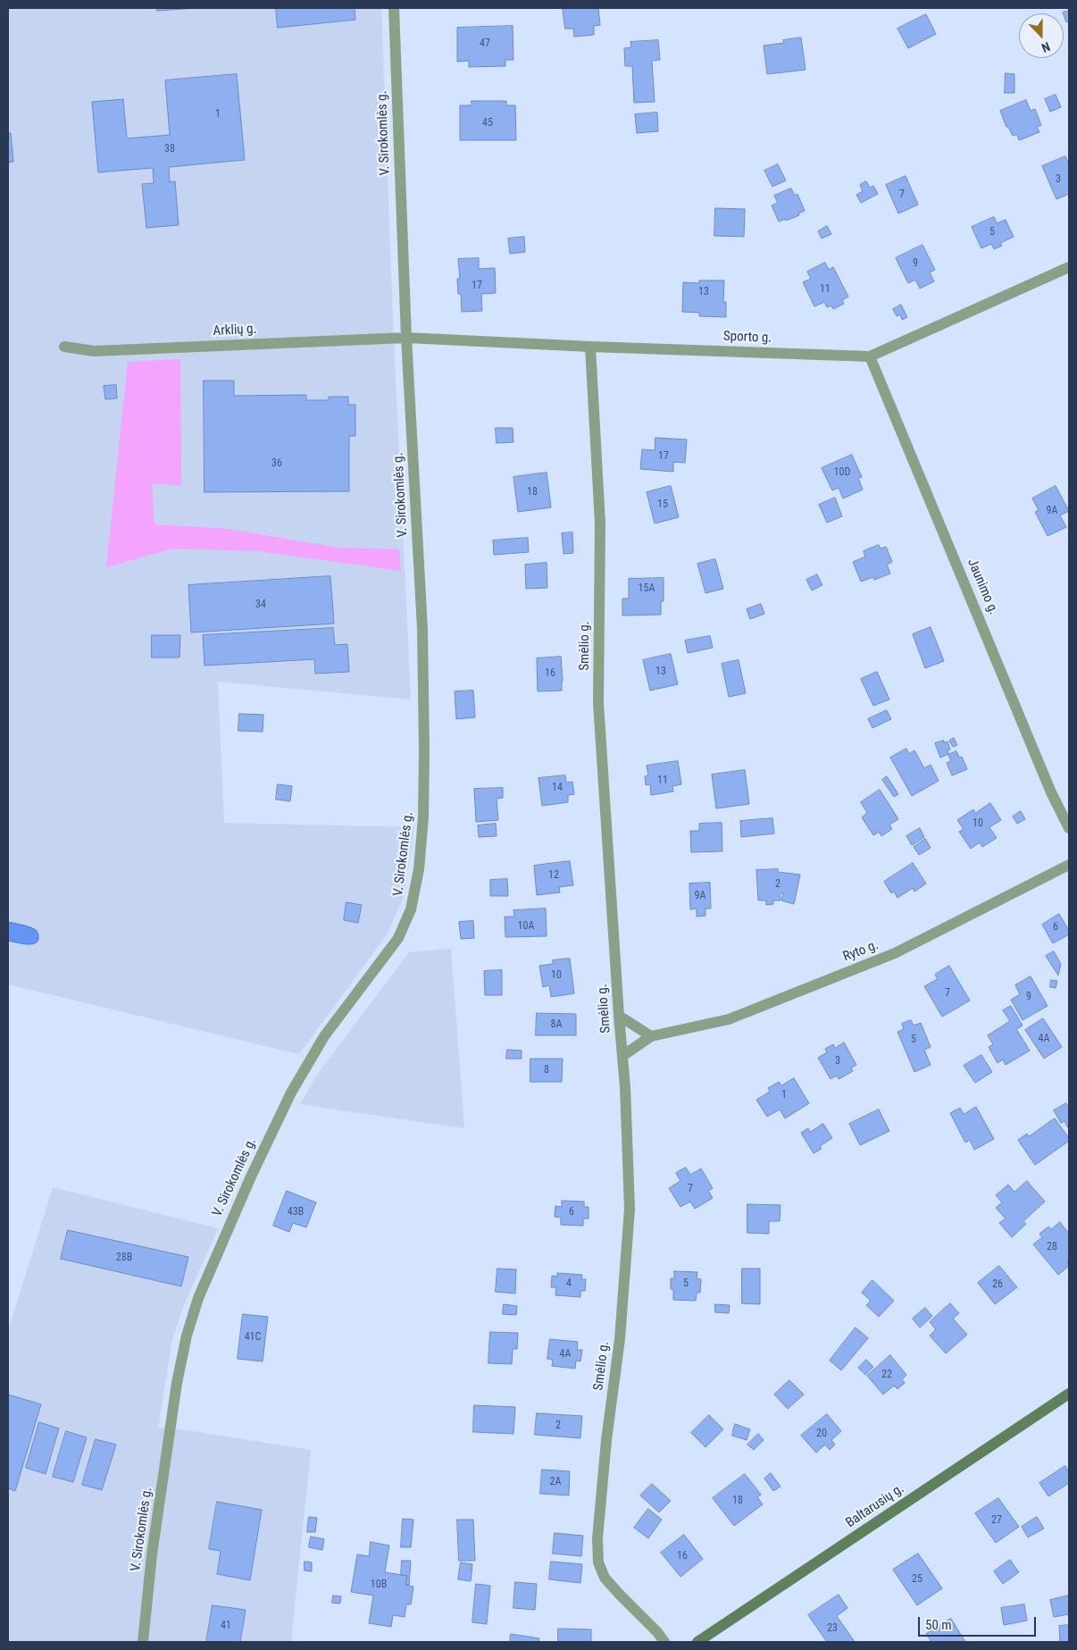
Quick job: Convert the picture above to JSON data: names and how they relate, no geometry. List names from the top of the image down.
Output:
{
  "streets": {
    "main road": ["Baltarusių g."],
    "street": [
      "V. Sirokomlės g.",
      "Arklių g.",
      "Sporto g.",
      "Jaunimo g.",
      "Smėlio g.",
      "Ryto g."
    ]
  },
  "crossings": [
    ["V. Sirokomlės g.", "Arklių g."],
    ["V. Sirokomlės g.", "Sporto g."],
    ["Arklių g.", "Sporto g."],
    ["Sporto g.", "Jaunimo g."],
    ["Sporto g.", "Smėlio g."],
    ["Smėlio g.", "Ryto g."]
  ],
  "house_numbers": [
    "47",
    "1",
    "45",
    "38",
    "3",
    "7",
    "5",
    "9",
    "17",
    "11",
    "13",
    "17",
    "36",
    "10D",
    "18",
    "15",
    "9A",
    "15A",
    "34",
    "13",
    "16",
    "11",
    "14",
    "10",
    "12",
    "2",
    "9A",
    "10A",
    "6",
    "10",
    "7",
    "9",
    "8A",
    "4A",
    "5",
    "3",
    "8",
    "1",
    "7",
    "43B",
    "6",
    "28",
    "28B",
    "4",
    "5",
    "26",
    "41C",
    "4A",
    "22",
    "2",
    "20",
    "2A",
    "18",
    "27",
    "16",
    "25",
    "10B",
    "41",
    "23"
  ],
  "scale_bar": "50 m",
  "north": "bottom"
}
